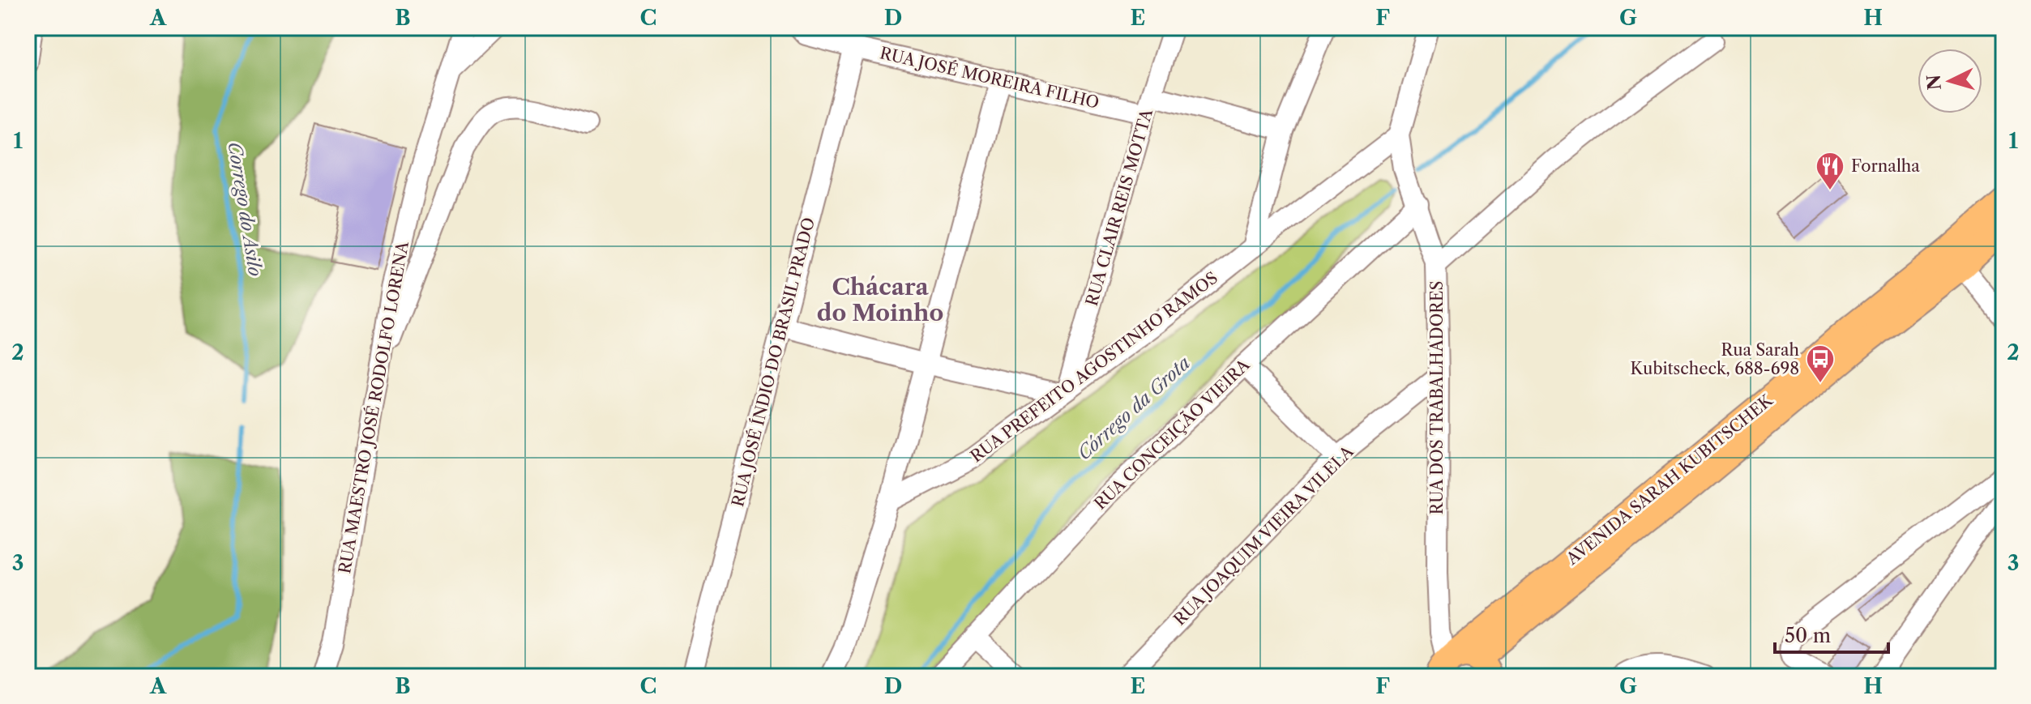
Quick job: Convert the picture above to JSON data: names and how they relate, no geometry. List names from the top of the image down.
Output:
{
  "streets": {
    "main road": ["AVENIDA SARAH KUBITSCHEK"],
    "street": [
      "RUA JOSÉ MOREIRA FILHO",
      "RUA CLAIR REIS MOTTA",
      "RUA JOSÉ ÍNDIO DO BRASIL PRADO",
      "RUA PREFEITO AGOSTINHO RAMOS",
      "RUA DOS TRABALHADORES",
      "RUA MAESTRO JOSÉ RODOLFO LORENA",
      "RUA CONCEIÇÃO VIEIRA",
      "RUA JOAQUIM VIEIRA VILELA"
    ]
  },
  "crossings": [
    ["RUA JOSÉ MOREIRA FILHO", "RUA CLAIR REIS MOTTA"],
    ["RUA JOSÉ MOREIRA FILHO", "RUA JOSÉ ÍNDIO DO BRASIL PRADO"],
    ["RUA CLAIR REIS MOTTA", "RUA PREFEITO AGOSTINHO RAMOS"],
    ["RUA PREFEITO AGOSTINHO RAMOS", "RUA DOS TRABALHADORES"],
    ["RUA DOS TRABALHADORES", "RUA CONCEIÇÃO VIEIRA"],
    ["RUA DOS TRABALHADORES", "AVENIDA SARAH KUBITSCHEK"],
    ["RUA DOS TRABALHADORES", "RUA JOAQUIM VIEIRA VILELA"]
  ],
  "districts": ["Chácara do Moinho"],
  "water": ["Corrego do Asilo", "Córrego da Grota"],
  "places": {
    "restaurant": ["Fornalha"],
    "bus stop": ["Rua Sarah Kubitscheck, 688-698"]
  },
  "scale_bar": "50 m",
  "north": "left",
  "grid": {
    "columns": [
      "A",
      "B",
      "C",
      "D",
      "E",
      "F",
      "G",
      "H"
    ],
    "rows": ["1", "2", "3"]
  }
}
